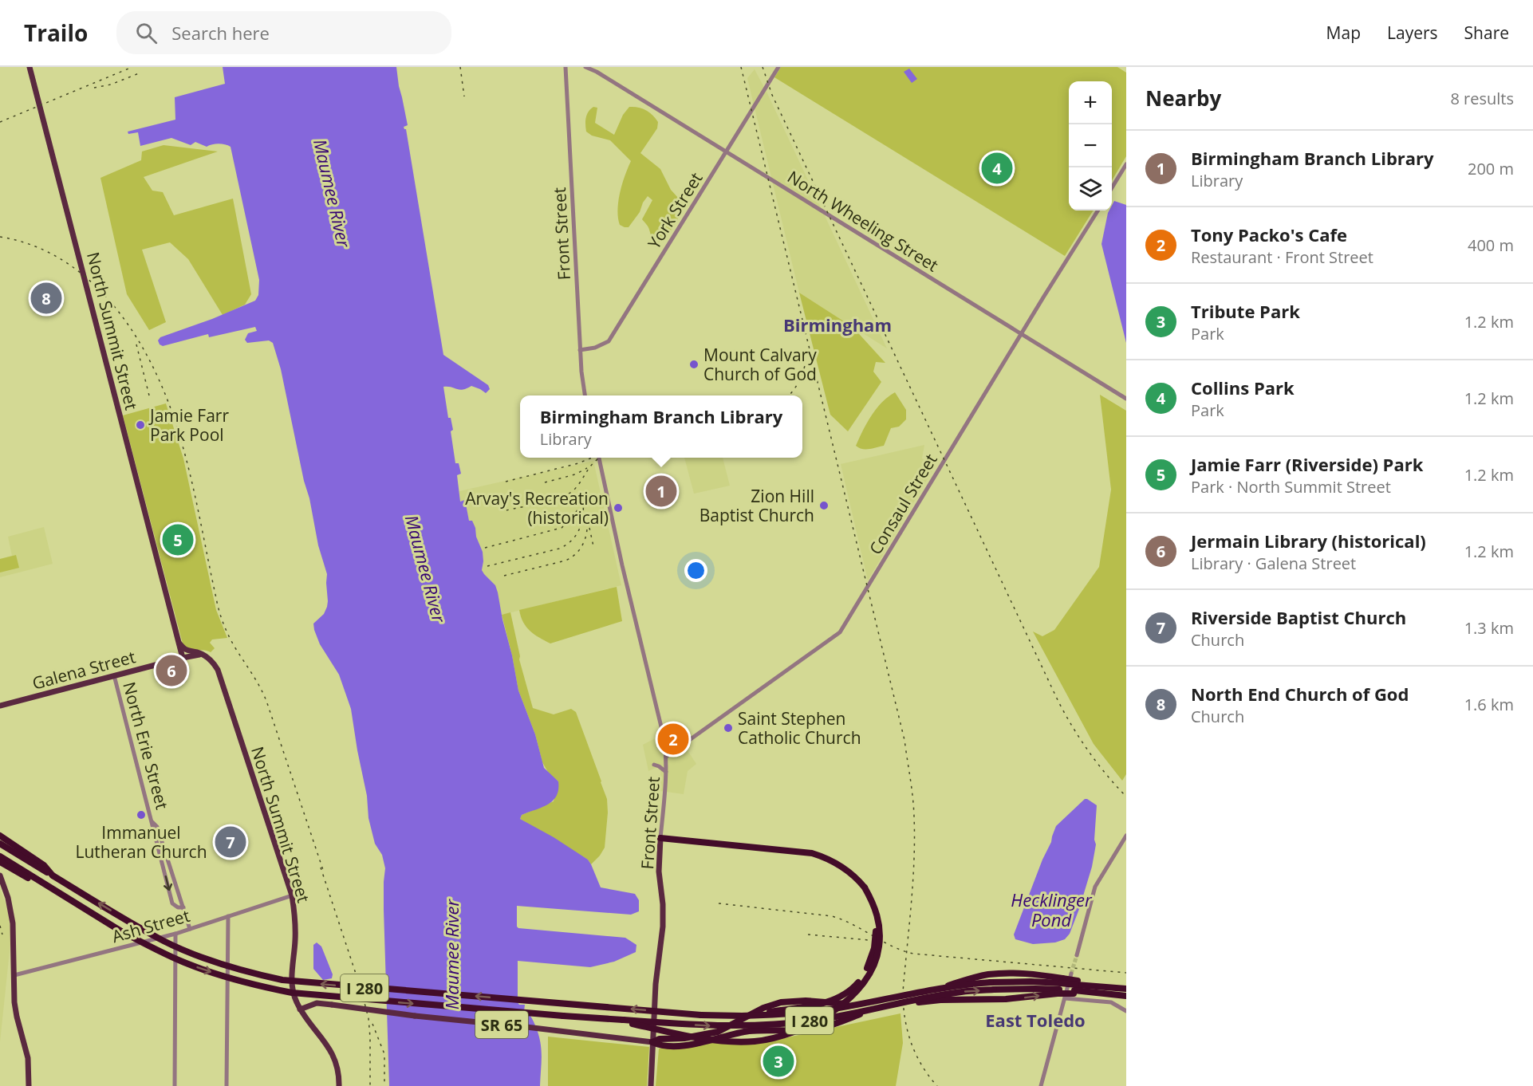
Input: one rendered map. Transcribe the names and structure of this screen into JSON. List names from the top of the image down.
{
  "streets": {
    "highway": ["I 280"],
    "main road": [
      "Front Street",
      "North Summit Street",
      "Galena Street",
      "SR 65"
    ],
    "street": [
      "York Street",
      "North Wheeling Street",
      "Consaul Street",
      "North Erie Street",
      "Ash Street"
    ]
  },
  "crossings": [
    ["York Street", "North Wheeling Street"],
    ["York Street", "Front Street"],
    ["North Wheeling Street", "Consaul Street"],
    ["Front Street", "Consaul Street"],
    ["Front Street", "SR 65"],
    ["North Summit Street", "Galena Street"],
    ["North Summit Street", "Ash Street"],
    ["North Summit Street", "SR 65"],
    ["Galena Street", "North Erie Street"],
    ["North Erie Street", "Ash Street"]
  ],
  "districts": ["Birmingham", "East Toledo"],
  "water": ["Maumee River", "Hecklinger Pond"],
  "places": [
    "Mount Calvary Church of God",
    "Jamie Farr Park Pool",
    "Zion Hill Baptist Church",
    "Arvay's Recreation (historical)",
    "Saint Stephen Catholic Church",
    "Immanuel Lutheran Church"
  ],
  "page": {
    "header": "Trailo",
    "search": "Search here",
    "nav": ["Map", "Layers", "Share"],
    "heading": ["Nearby", "8 results"],
    "map_buttons": ["+", "−"],
    "list": [
      {
        "mark": "1",
        "name": "Birmingham Branch Library",
        "note": "Library",
        "value": "200 m"
      },
      {
        "mark": "2",
        "name": "Tony Packo's Cafe",
        "note": "Restaurant · Front Street",
        "value": "400 m"
      },
      {
        "mark": "3",
        "name": "Tribute Park",
        "note": "Park",
        "value": "1.2 km"
      },
      {
        "mark": "4",
        "name": "Collins Park",
        "note": "Park",
        "value": "1.2 km"
      },
      {
        "mark": "5",
        "name": "Jamie Farr (Riverside) Park",
        "note": "Park · North Summit Street",
        "value": "1.2 km"
      },
      {
        "mark": "6",
        "name": "Jermain Library (historical)",
        "note": "Library · Galena Street",
        "value": "1.2 km"
      },
      {
        "mark": "7",
        "name": "Riverside Baptist Church",
        "note": "Church",
        "value": "1.3 km"
      },
      {
        "mark": "8",
        "name": "North End Church of God",
        "note": "Church",
        "value": "1.6 km"
      }
    ],
    "pins": [
      "4",
      "8",
      "1",
      "5",
      "6",
      "2",
      "7",
      "3"
    ],
    "popup": ["Birmingham Branch Library", "Library"]
  }
}
